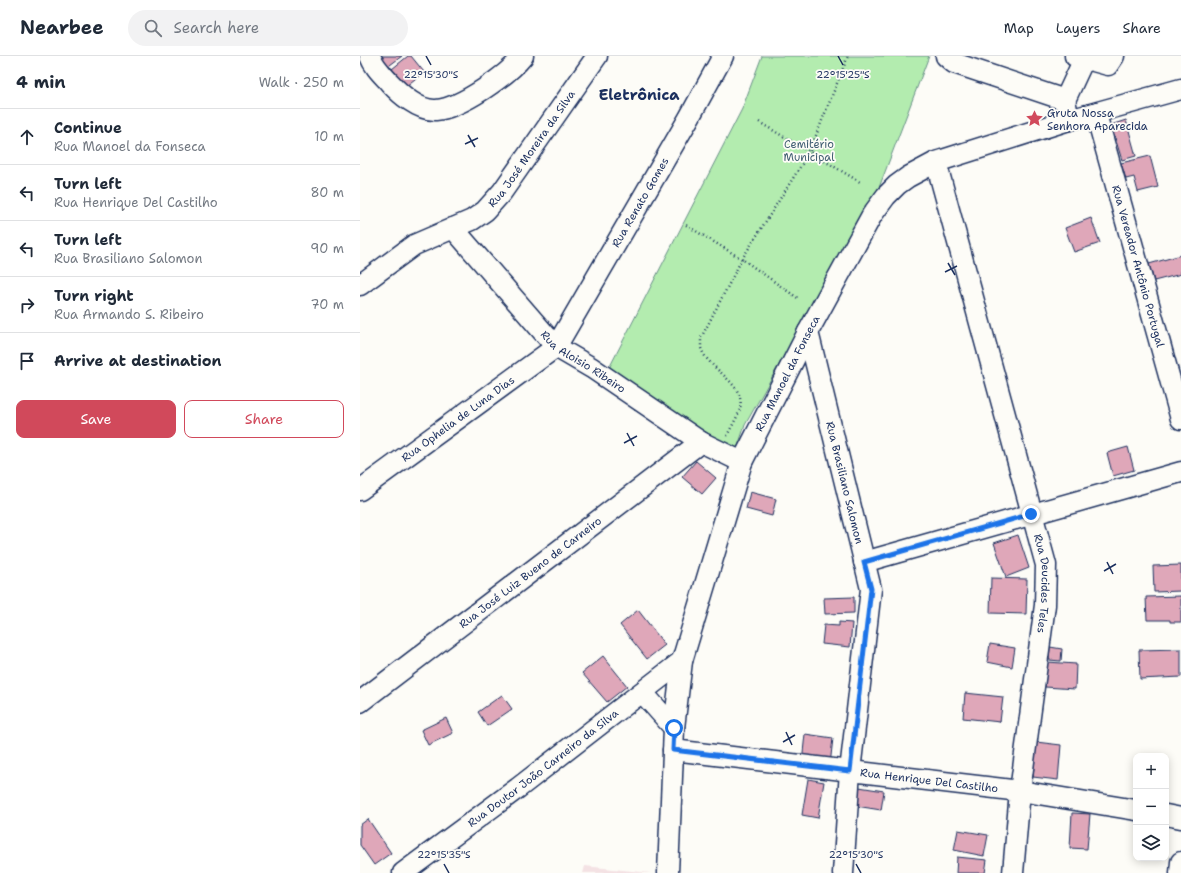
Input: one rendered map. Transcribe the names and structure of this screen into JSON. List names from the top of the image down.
{
  "streets": {
    "street": [
      "Rua José Moreira da Silva",
      "Rua Renato Gomes",
      "Rua Vereador Antônio Portugal",
      "Rua Aloisio Ribeiro",
      "Rua Manoel da Fonseca",
      "Rua Ophelia de Luna Dias",
      "Rua Brasiliano Salomon",
      "Rua José Luiz Bueno de Carneiro",
      "Rua Deucides Teles",
      "Rua Doutor João Carneiro da Silva",
      "Rua Henrique Del Castilho"
    ]
  },
  "crossings": [
    ["Rua José Moreira da Silva", "Rua Aloisio Ribeiro"],
    ["Rua Renato Gomes", "Rua Aloisio Ribeiro"],
    ["Rua Renato Gomes", "Rua Ophelia de Luna Dias"],
    ["Rua Vereador Antônio Portugal", "Rua Manoel da Fonseca"],
    ["Rua Aloisio Ribeiro", "Rua Manoel da Fonseca"],
    ["Rua Aloisio Ribeiro", "Rua Ophelia de Luna Dias"],
    ["Rua Aloisio Ribeiro", "Rua José Luiz Bueno de Carneiro"],
    ["Rua Manoel da Fonseca", "Rua Brasiliano Salomon"],
    ["Rua Manoel da Fonseca", "Rua Deucides Teles"],
    ["Rua Manoel da Fonseca", "Rua Doutor João Carneiro da Silva"],
    ["Rua Manoel da Fonseca", "Rua Henrique Del Castilho"],
    ["Rua Brasiliano Salomon", "Rua Henrique Del Castilho"],
    ["Rua Deucides Teles", "Rua Henrique Del Castilho"]
  ],
  "districts": ["Eletrônica"],
  "parks": ["Cemitério Municipal"],
  "places": {
    "place": ["Gruta Nossa Senhora Aparecida"]
  },
  "page": {
    "header": "Nearbee",
    "search": "Search here",
    "nav": ["Map", "Layers", "Share"],
    "heading": ["4 min", "Walk · 250 m"],
    "list": [
      ["Continue", "Rua Manoel da Fonseca", "10 m"],
      ["Turn left", "Rua Henrique Del Castilho", "80 m"],
      ["Turn left", "Rua Brasiliano Salomon", "90 m"],
      ["Turn right", "Rua Armando S. Ribeiro", "70 m"],
      "Arrive at destination"
    ],
    "buttons": ["Save", "Share"],
    "map_buttons": ["+", "−"]
  },
  "coordinates": ["22°15'30\"S", "22°15'25\"S", "22°15'35\"S"]
}
